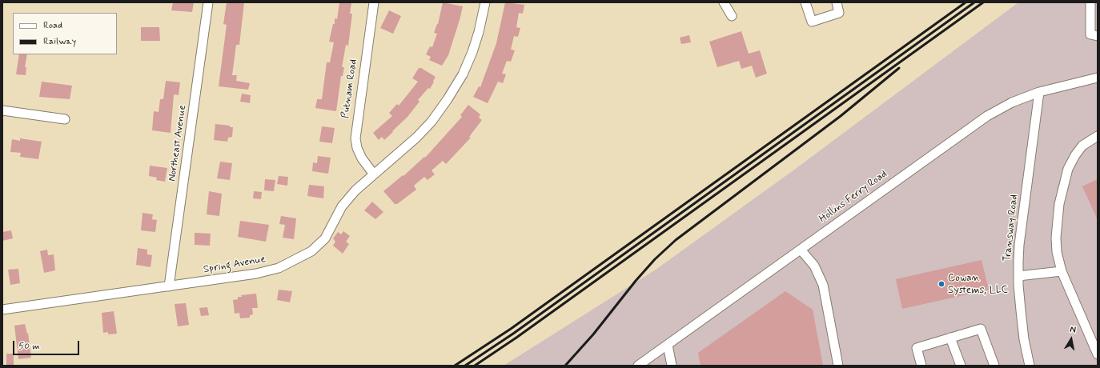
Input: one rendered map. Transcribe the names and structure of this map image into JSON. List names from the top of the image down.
{
  "streets": {
    "street": [
      "Putnam Road",
      "Northeast Avenue",
      "Hollins Ferry Road",
      "Transway Road",
      "Spring Avenue"
    ]
  },
  "crossings": [
    ["Putnam Road", "Spring Avenue"],
    ["Northeast Avenue", "Spring Avenue"],
    ["Hollins Ferry Road", "Transway Road"]
  ],
  "places": ["Cowan Systems, LLC"],
  "legend": ["Road", "Railway"],
  "scale_bar": "50 m",
  "north": "top"
}
